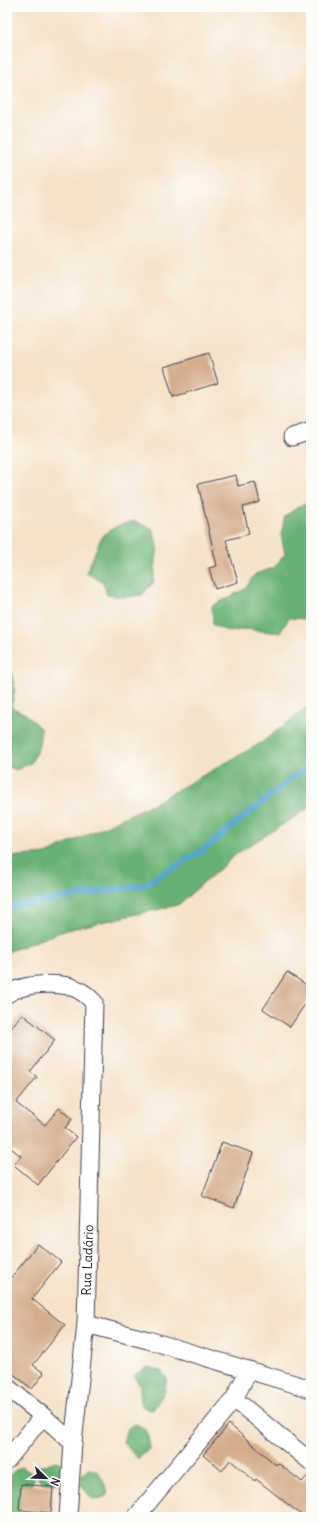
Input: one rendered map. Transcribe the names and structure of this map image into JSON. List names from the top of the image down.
{
  "streets": {
    "street": ["Rua Ladário"]
  },
  "north": "bottom right"
}
